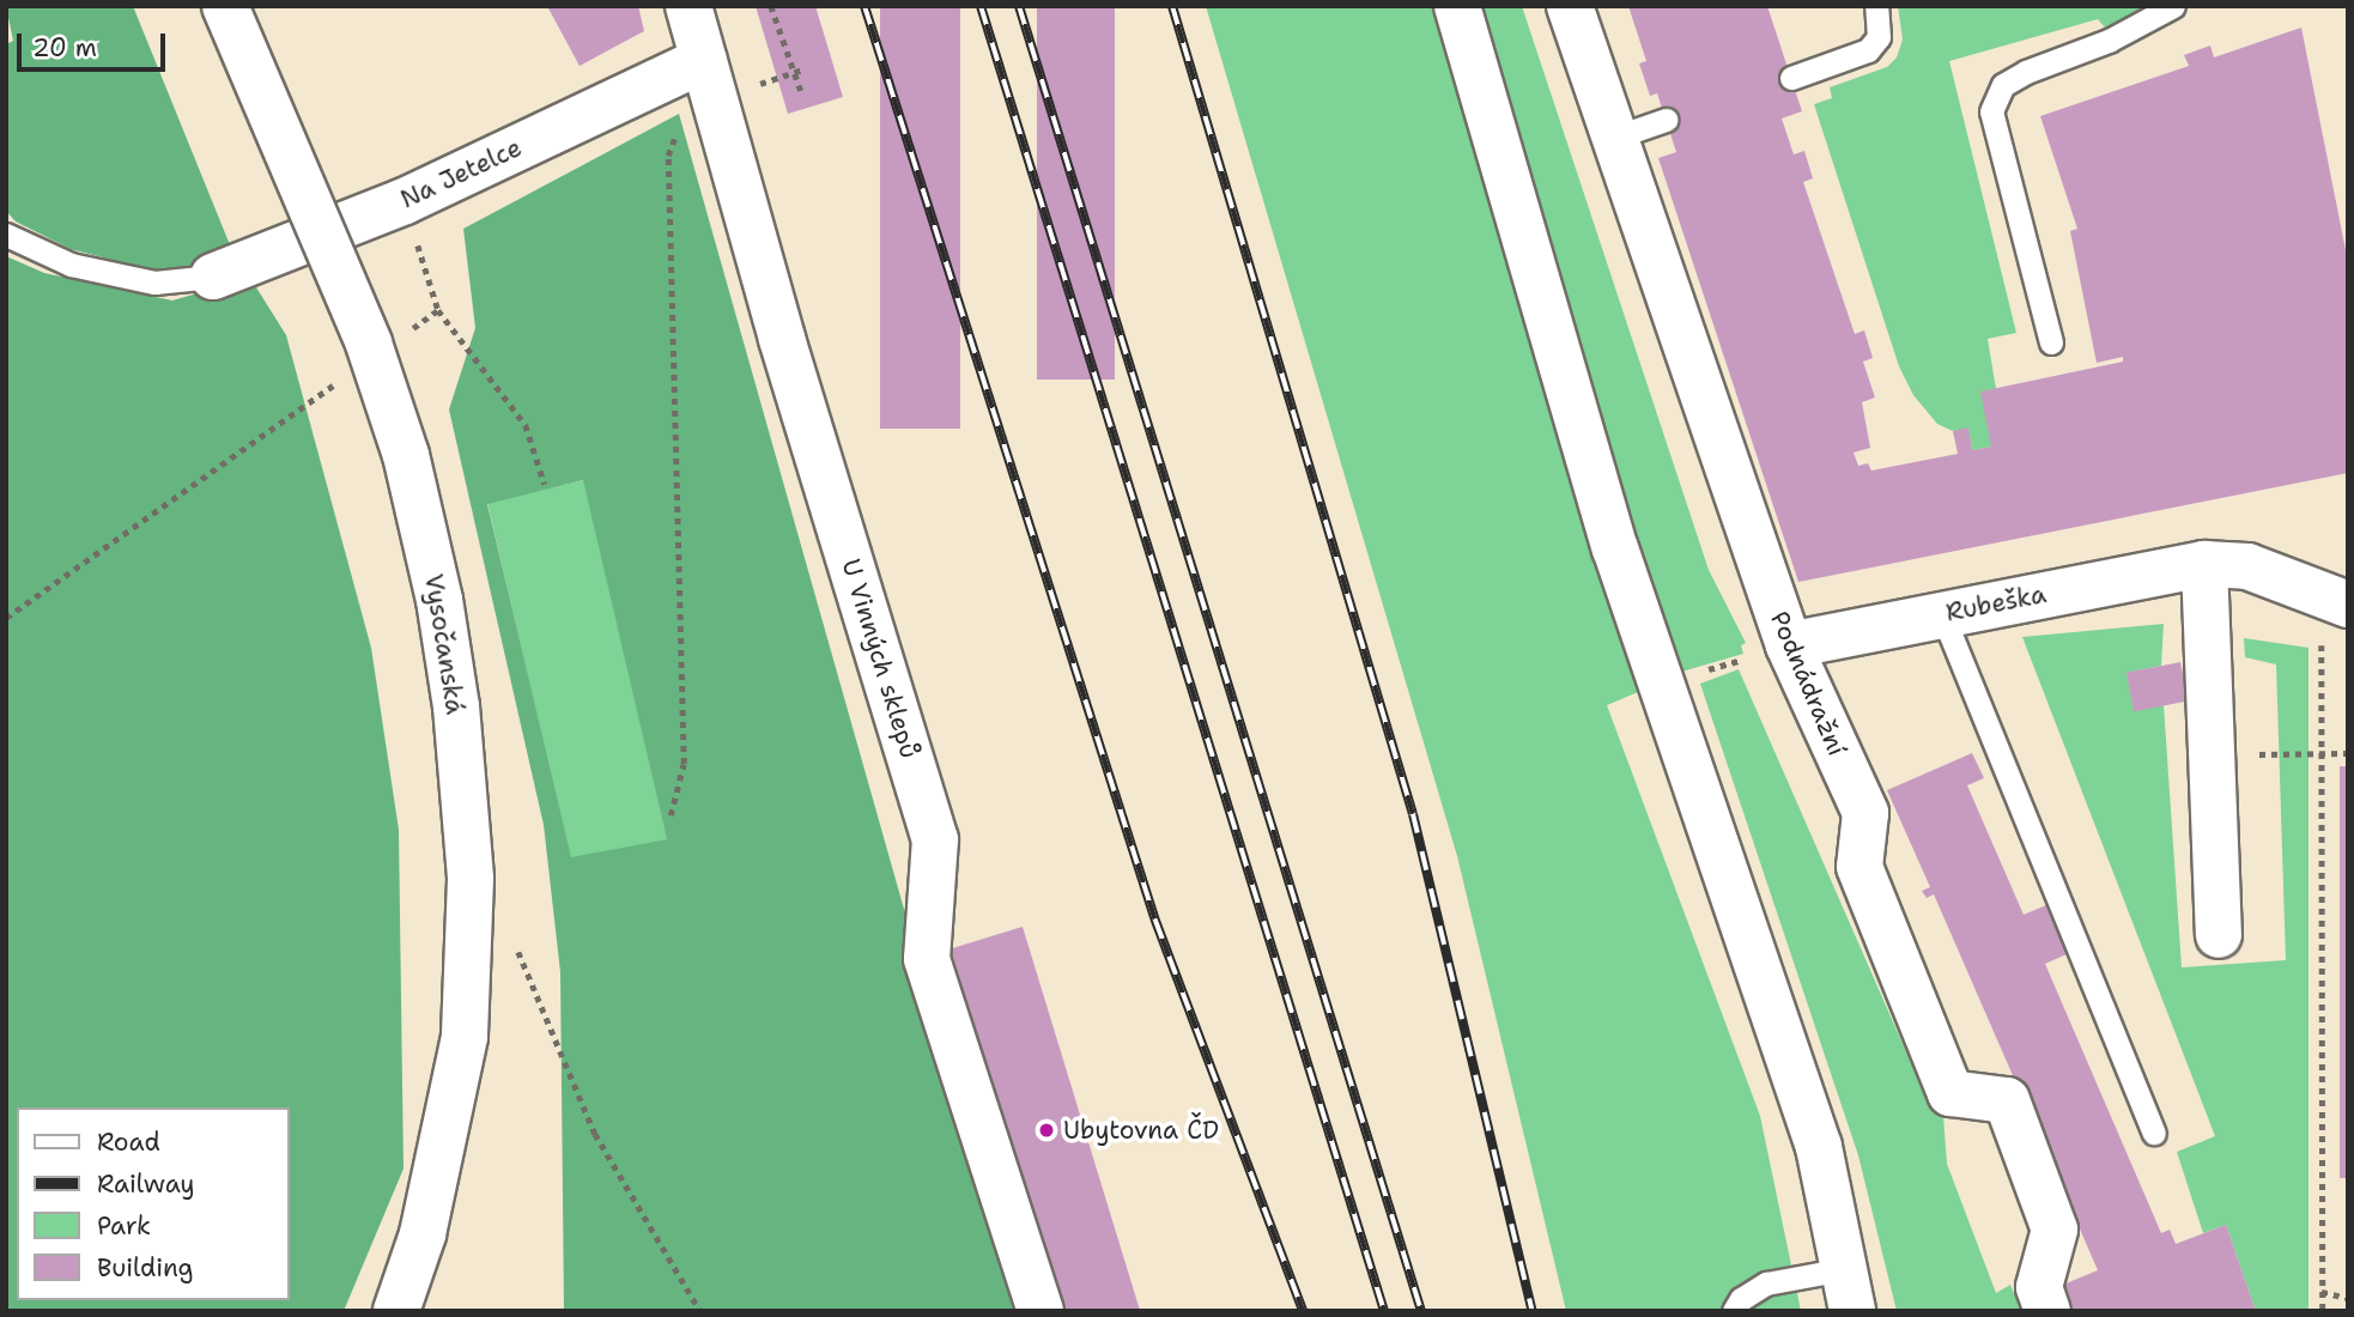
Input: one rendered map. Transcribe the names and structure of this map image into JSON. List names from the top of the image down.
{
  "streets": {
    "street": [
      "Na Jetelce",
      "Rubeška",
      "Vysočanská",
      "U Vinných sklepů",
      "Podnádražní"
    ]
  },
  "crossings": [
    ["Na Jetelce", "U Vinných sklepů"],
    ["Rubeška", "Podnádražní"]
  ],
  "places": ["Ubytovna ČD"],
  "legend": [
    "Road",
    "Railway",
    "Park",
    "Building"
  ],
  "scale_bar": "20 m"
}
